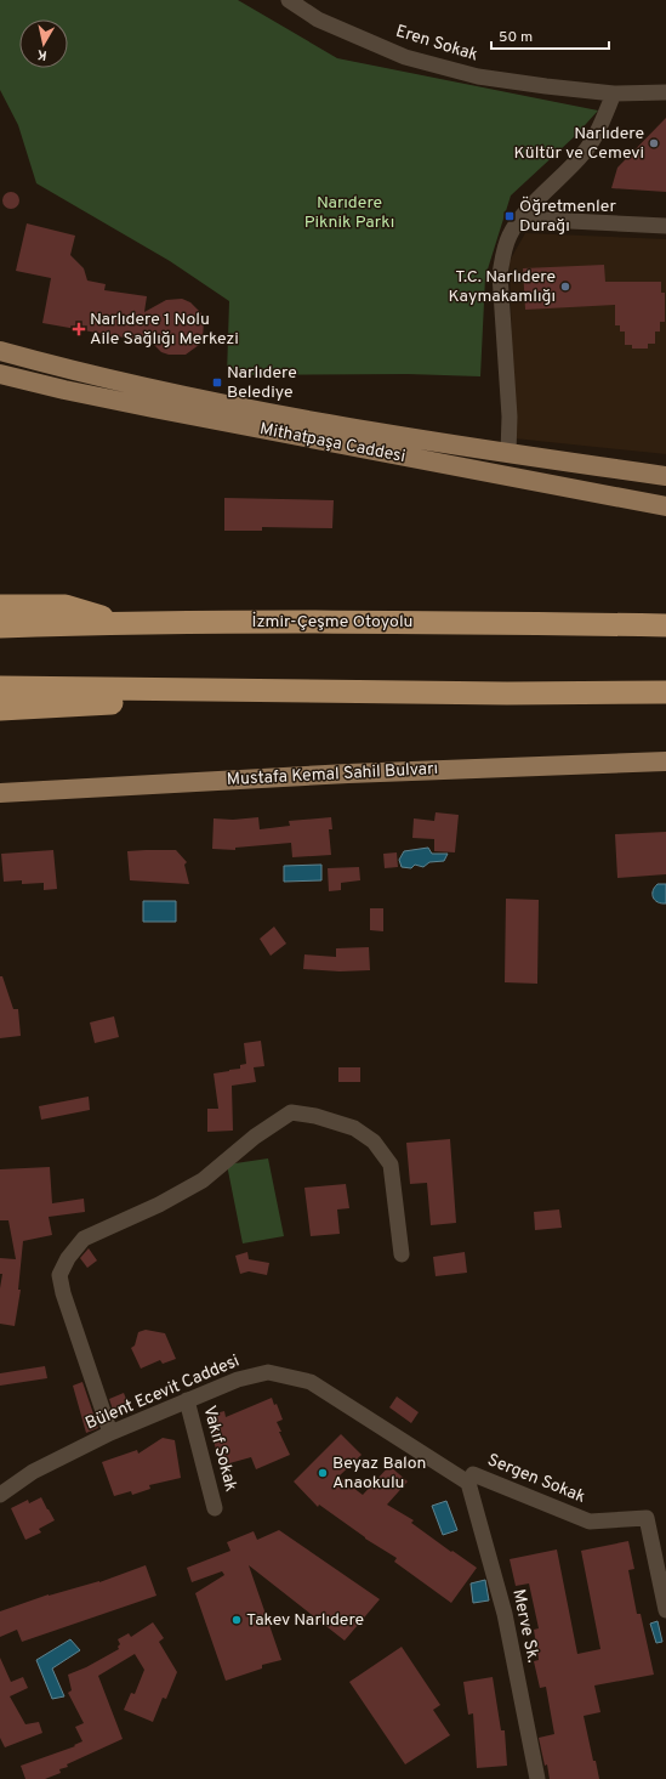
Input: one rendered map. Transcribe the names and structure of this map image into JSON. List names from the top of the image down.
{
  "streets": {
    "highway": ["İzmir-Çeşme Otoyolu"],
    "main road": ["Mithatpaşa Caddesi", "Mustafa Kemal Sahil Bulvarı"],
    "street": [
      "Eren Sokak",
      "Bülent Ecevit Caddesi",
      "Vakıf Sokak",
      "Sergen Sokak",
      "Merve Sk."
    ]
  },
  "crossings": [
    ["Bülent Ecevit Caddesi", "Vakıf Sokak"],
    ["Bülent Ecevit Caddesi", "Sergen Sokak"],
    ["Bülent Ecevit Caddesi", "Merve Sk."],
    ["Sergen Sokak", "Merve Sk."]
  ],
  "parks": ["Narıdere Piknik Parkı"],
  "places": {
    "other": [
      "Narlıdere Kültür ve Cemevi",
      "T.C. Narlıdere Kaymakamlığı",
      "Beyaz Balon Anaokulu",
      "Takev Narlıdere"
    ],
    "transit": ["Öğretmenler Durağı", "Narlıdere Belediye"],
    "health": ["Narlıdere 1 Nolu Aile Sağlığı Merkezi"]
  },
  "scale_bar": "50 m",
  "north": "bottom"
}
